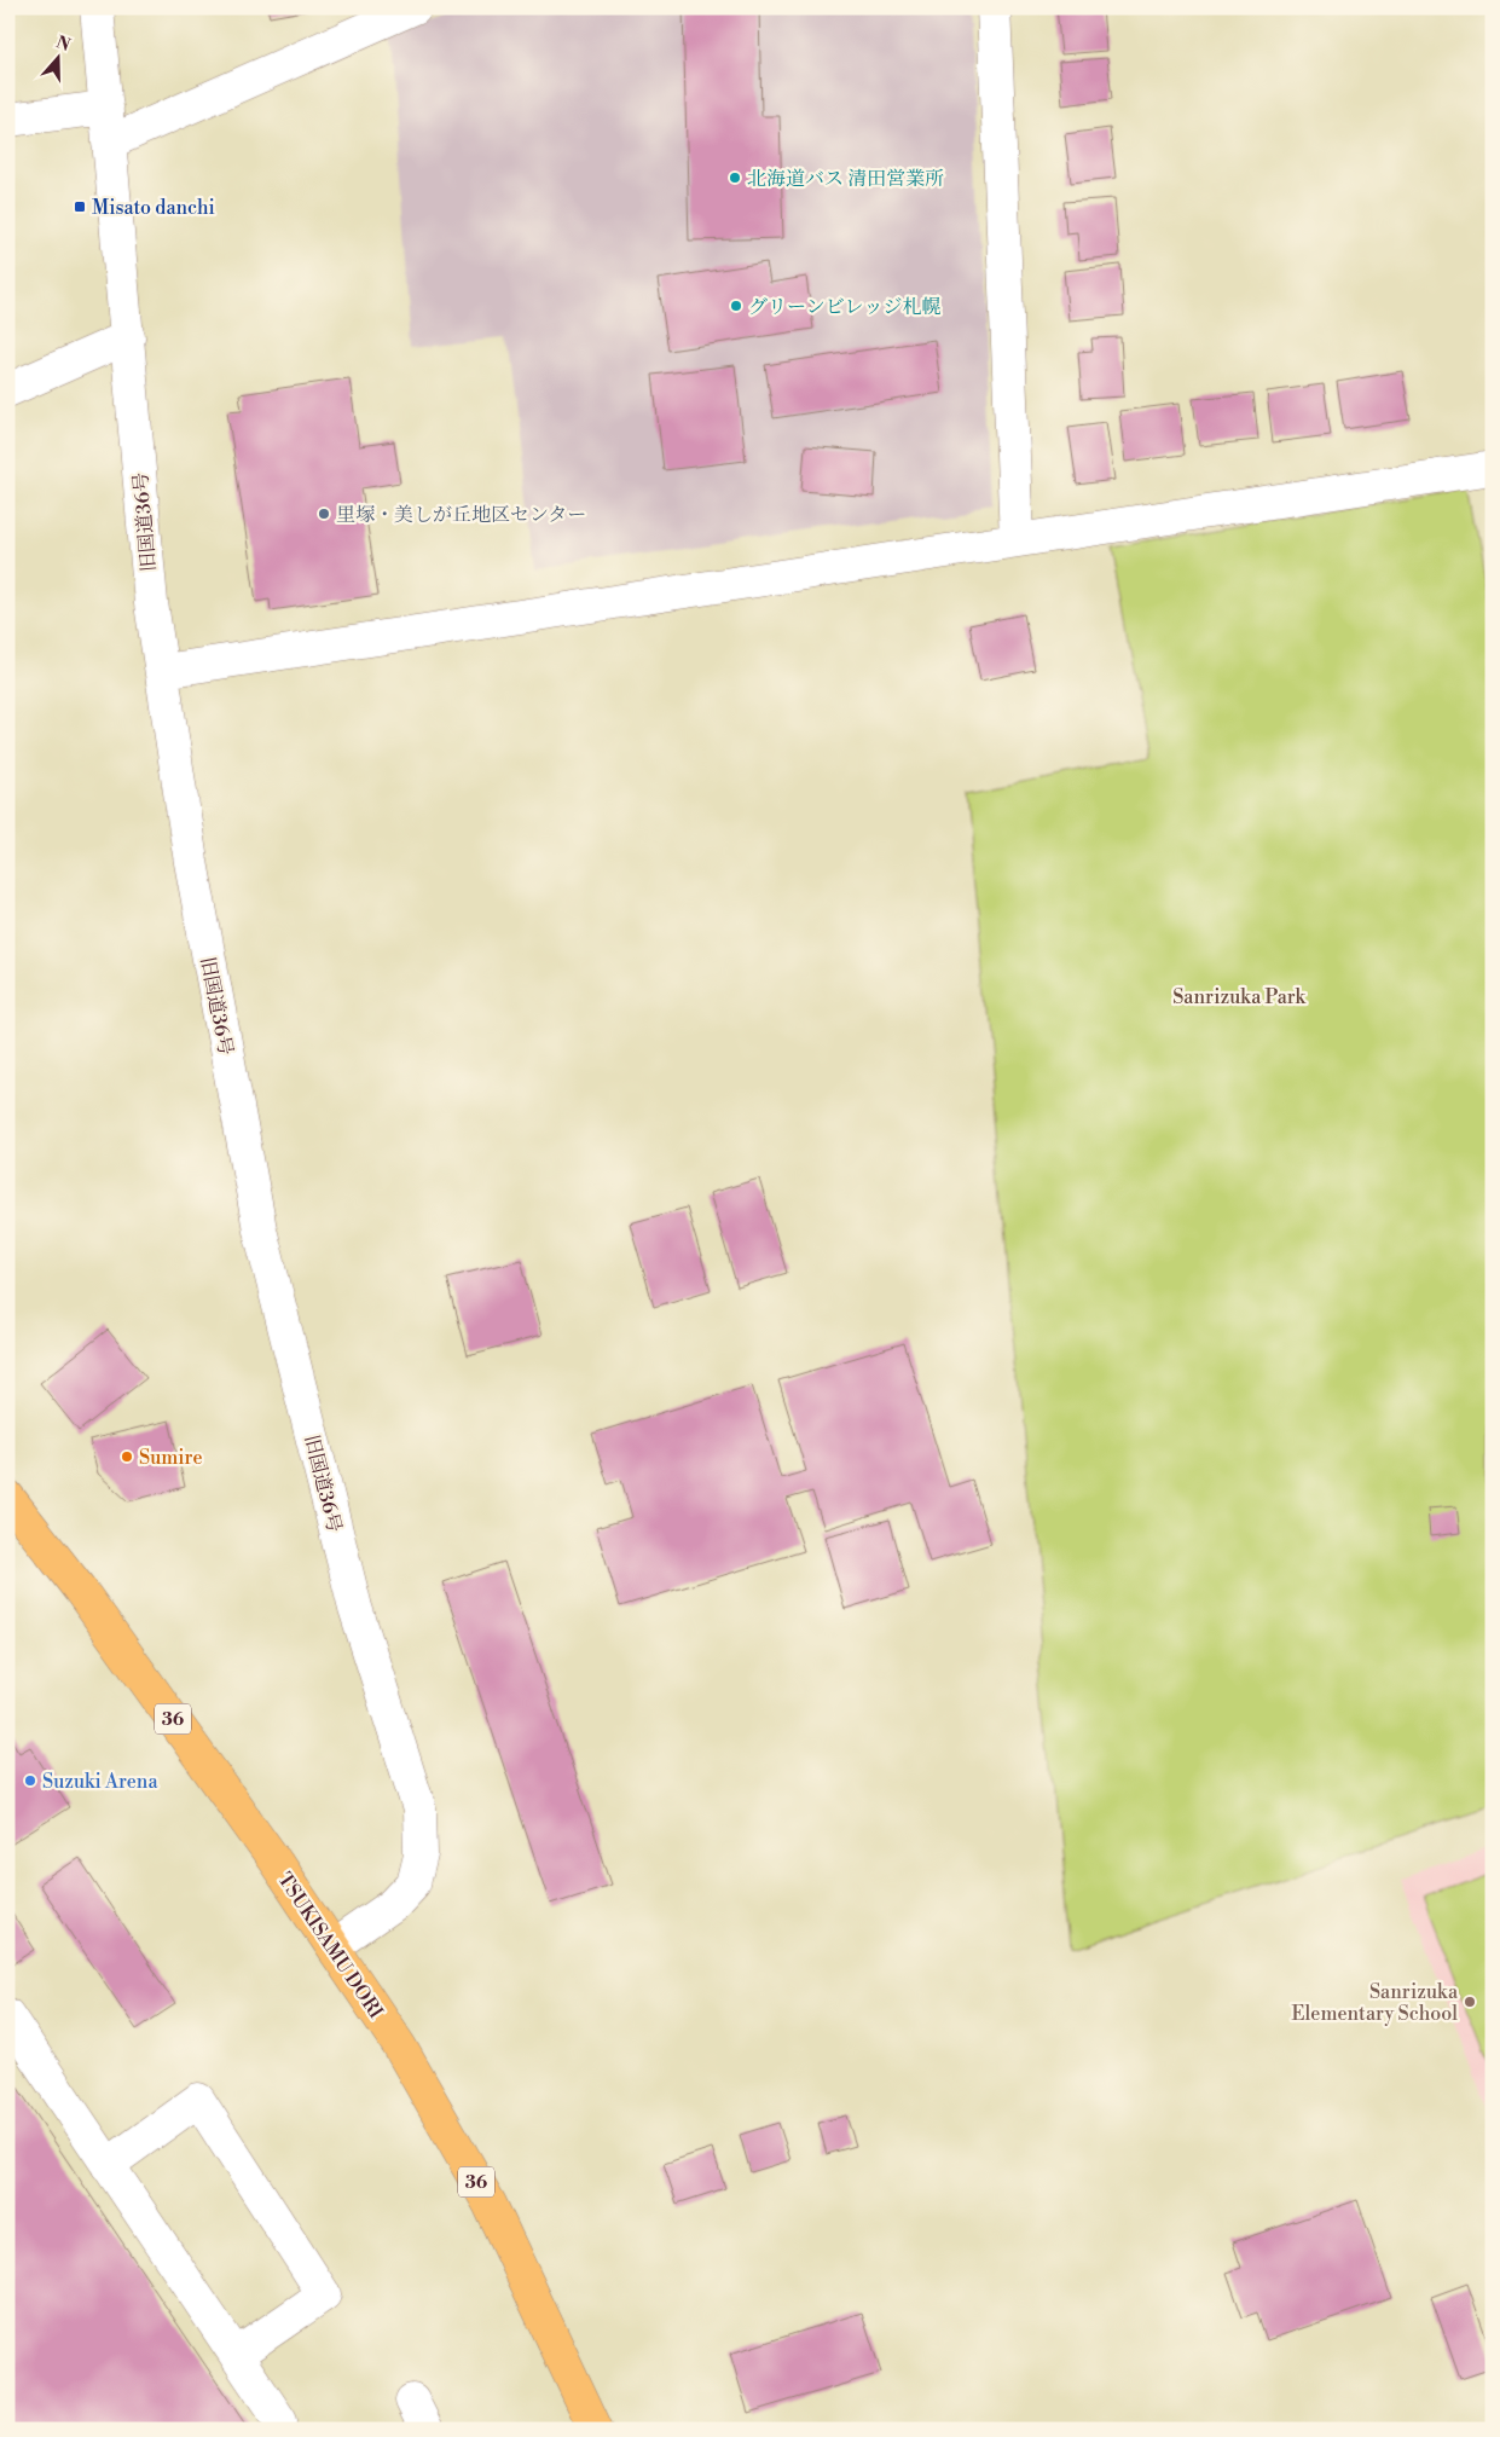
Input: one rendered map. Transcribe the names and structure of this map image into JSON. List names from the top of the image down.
{
  "streets": {
    "highway": ["36", "TSUKISAMU DORI"],
    "street": ["旧国道36号"]
  },
  "crossings": [
    ["旧国道36号", "TSUKISAMU DORI"]
  ],
  "parks": ["Sanrizuka Park"],
  "places": {
    "other": [
      "北海道バス 清田営業所",
      "グリーンビレッジ札幌",
      "里塚・美しが丘地区センター",
      "Sumire",
      "Suzuki Arena",
      "Sanrizuka Elementary School"
    ],
    "transit": ["Misato danchi"]
  },
  "north": "top"
}
